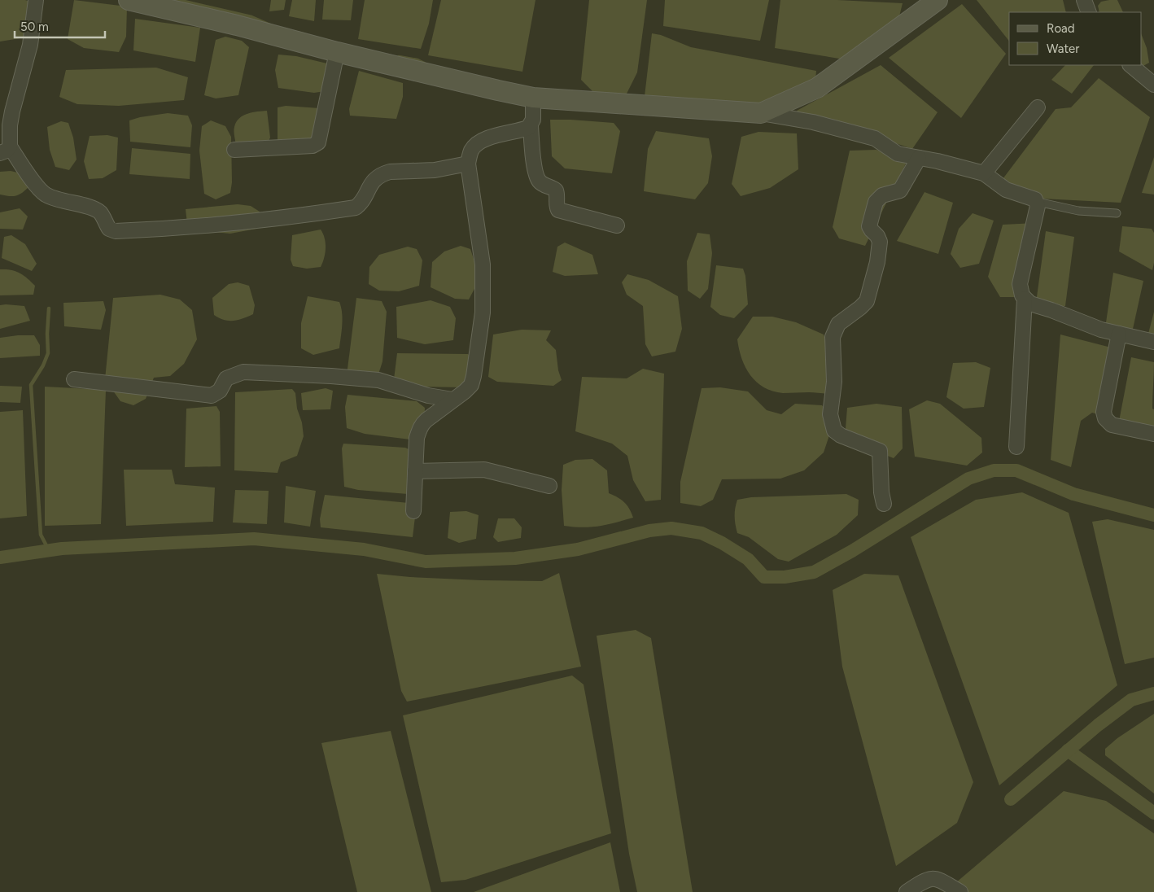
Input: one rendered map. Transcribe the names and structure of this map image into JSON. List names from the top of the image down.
{
  "legend": ["Road", "Water"],
  "scale_bar": "50 m"
}
